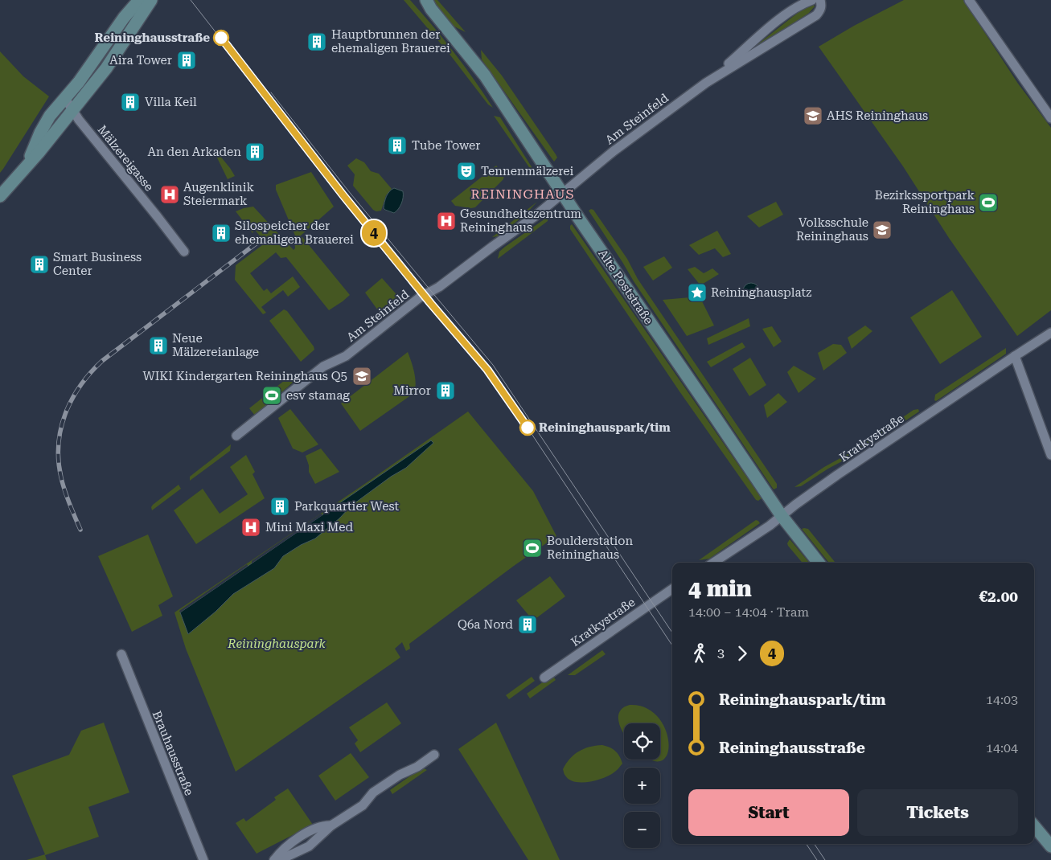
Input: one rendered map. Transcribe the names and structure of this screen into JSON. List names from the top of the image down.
{
  "streets": {
    "main road": ["Alte Poststraße"],
    "street": [
      "Am Steinfeld",
      "Mälzereigasse",
      "Kratkystraße",
      "Brauhausstraße"
    ]
  },
  "crossings": [
    ["Am Steinfeld", "Alte Poststraße"],
    ["Alte Poststraße", "Kratkystraße"]
  ],
  "districts": ["REININGHAUS"],
  "parks": ["Reininghauspark"],
  "places": {
    "other": ["Reininghausstraße", "Reininghauspark/tim"],
    "building": [
      "Hauptbrunnen der ehemaligen Brauerei",
      "Aira Tower",
      "Villa Keil",
      "Tube Tower",
      "An den Arkaden",
      "Silospeicher der ehemaligen Brauerei",
      "Smart Business Center",
      "Neue Mälzereianlage",
      "Mirror",
      "Parkquartier West",
      "Q6a Nord"
    ],
    "school or university": ["AHS Reininghaus", "Volksschule Reininghaus", "WIKI Kindergarten Reininghaus Q5"],
    "theatre": ["Tennenmälzerei"],
    "hospital": ["Augenklinik Steiermark", "Gesundheitszentrum Reininghaus", "Mini Maxi Med"],
    "sports": ["Bezirkssportpark Reininghaus", "esv stamag", "Boulderstation Reininghaus"],
    "place": ["Reininghausplatz"]
  },
  "lines": ["tram line 4"],
  "page": {
    "on_map": "4",
    "heading": ["4 min", "14:00 – 14:04 · Tram", "€2.00"],
    "legs": ["3", "4"],
    "list": [
      {
        "name": "Reininghauspark/tim",
        "value": "14:03"
      },
      {
        "name": "Reininghausstraße",
        "value": "14:04"
      }
    ],
    "map_buttons": ["+", "−"],
    "buttons": ["Start", "Tickets"]
  }
}
